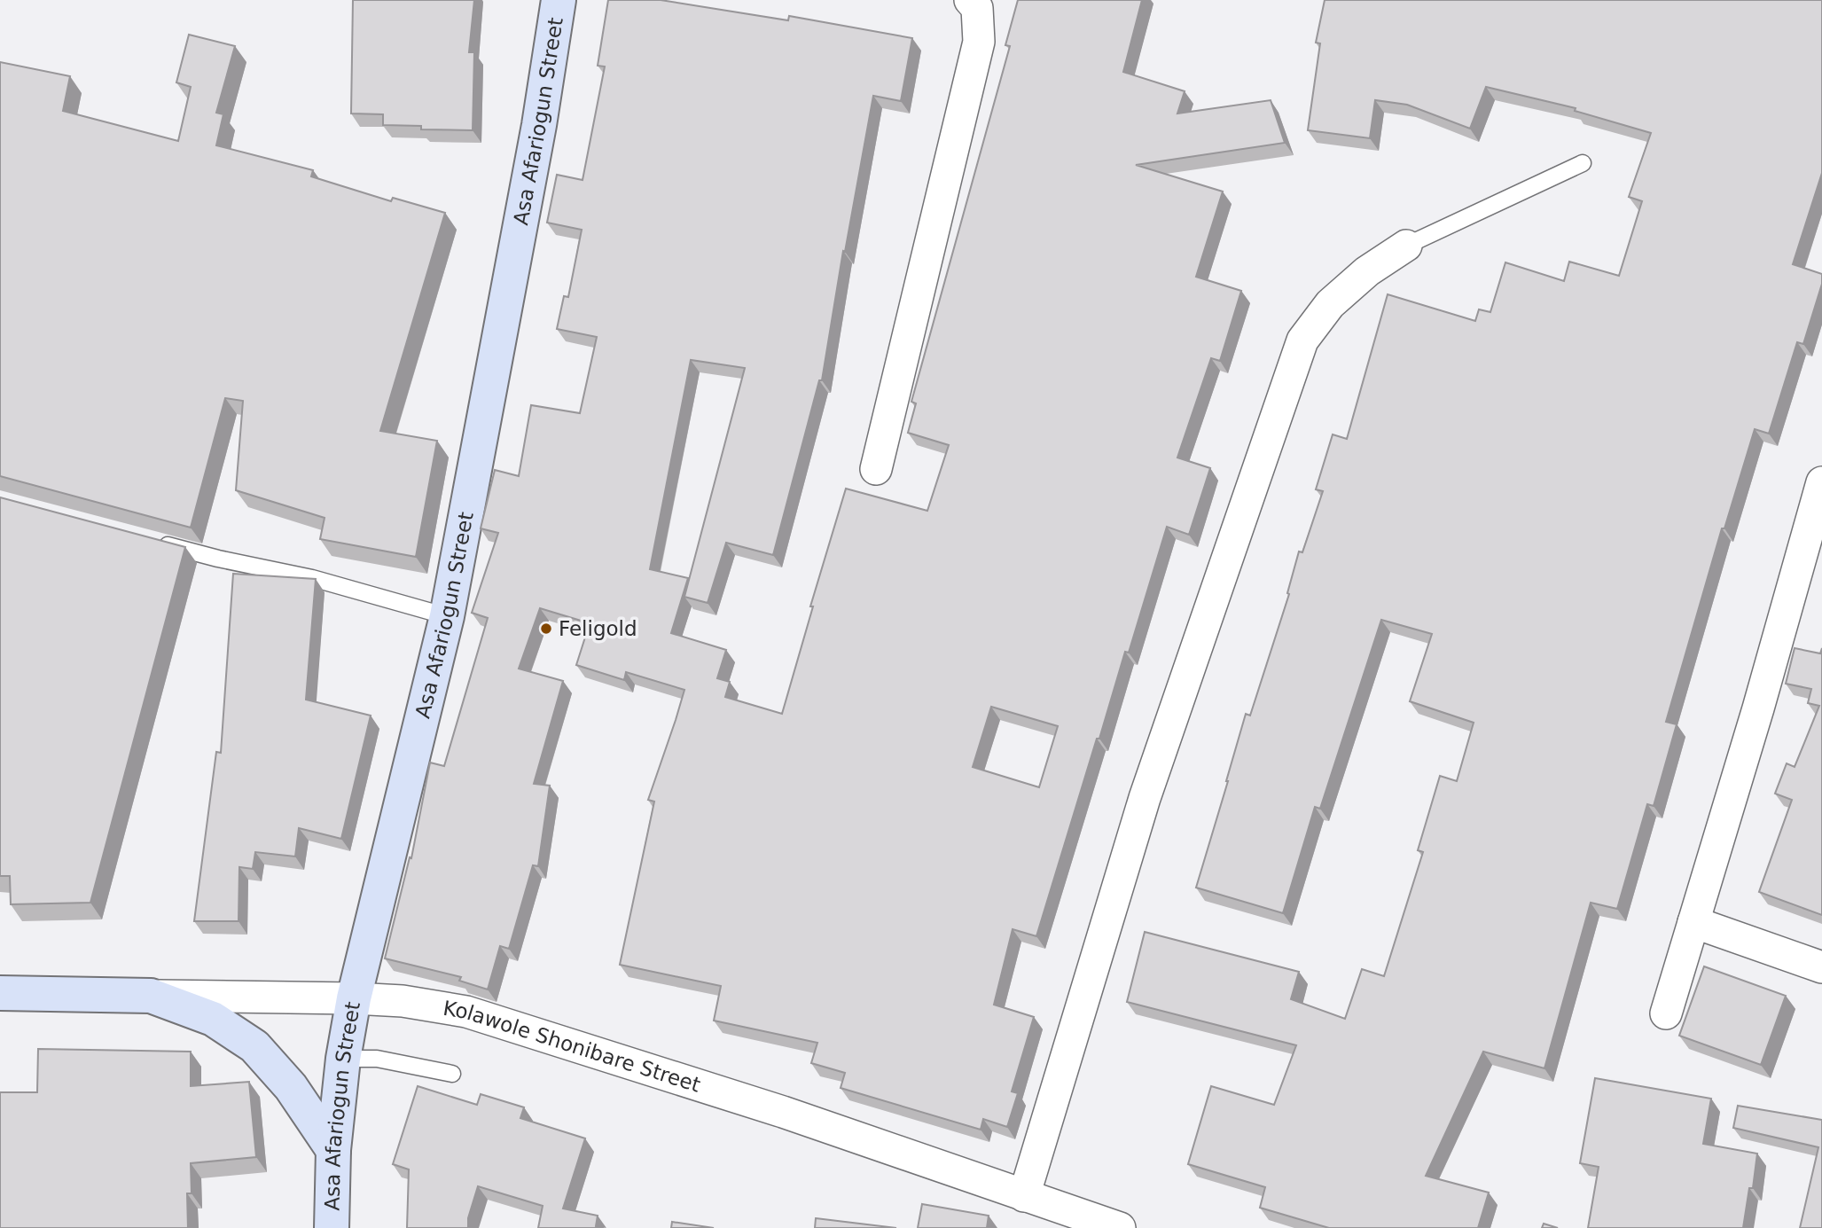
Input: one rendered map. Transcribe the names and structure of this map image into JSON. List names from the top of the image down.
{
  "streets": {
    "street": ["Asa Afariogun Street", "Kolawole Shonibare Street"]
  },
  "crossings": [
    ["Asa Afariogun Street", "Kolawole Shonibare Street"]
  ],
  "places": ["Feligold"]
}
